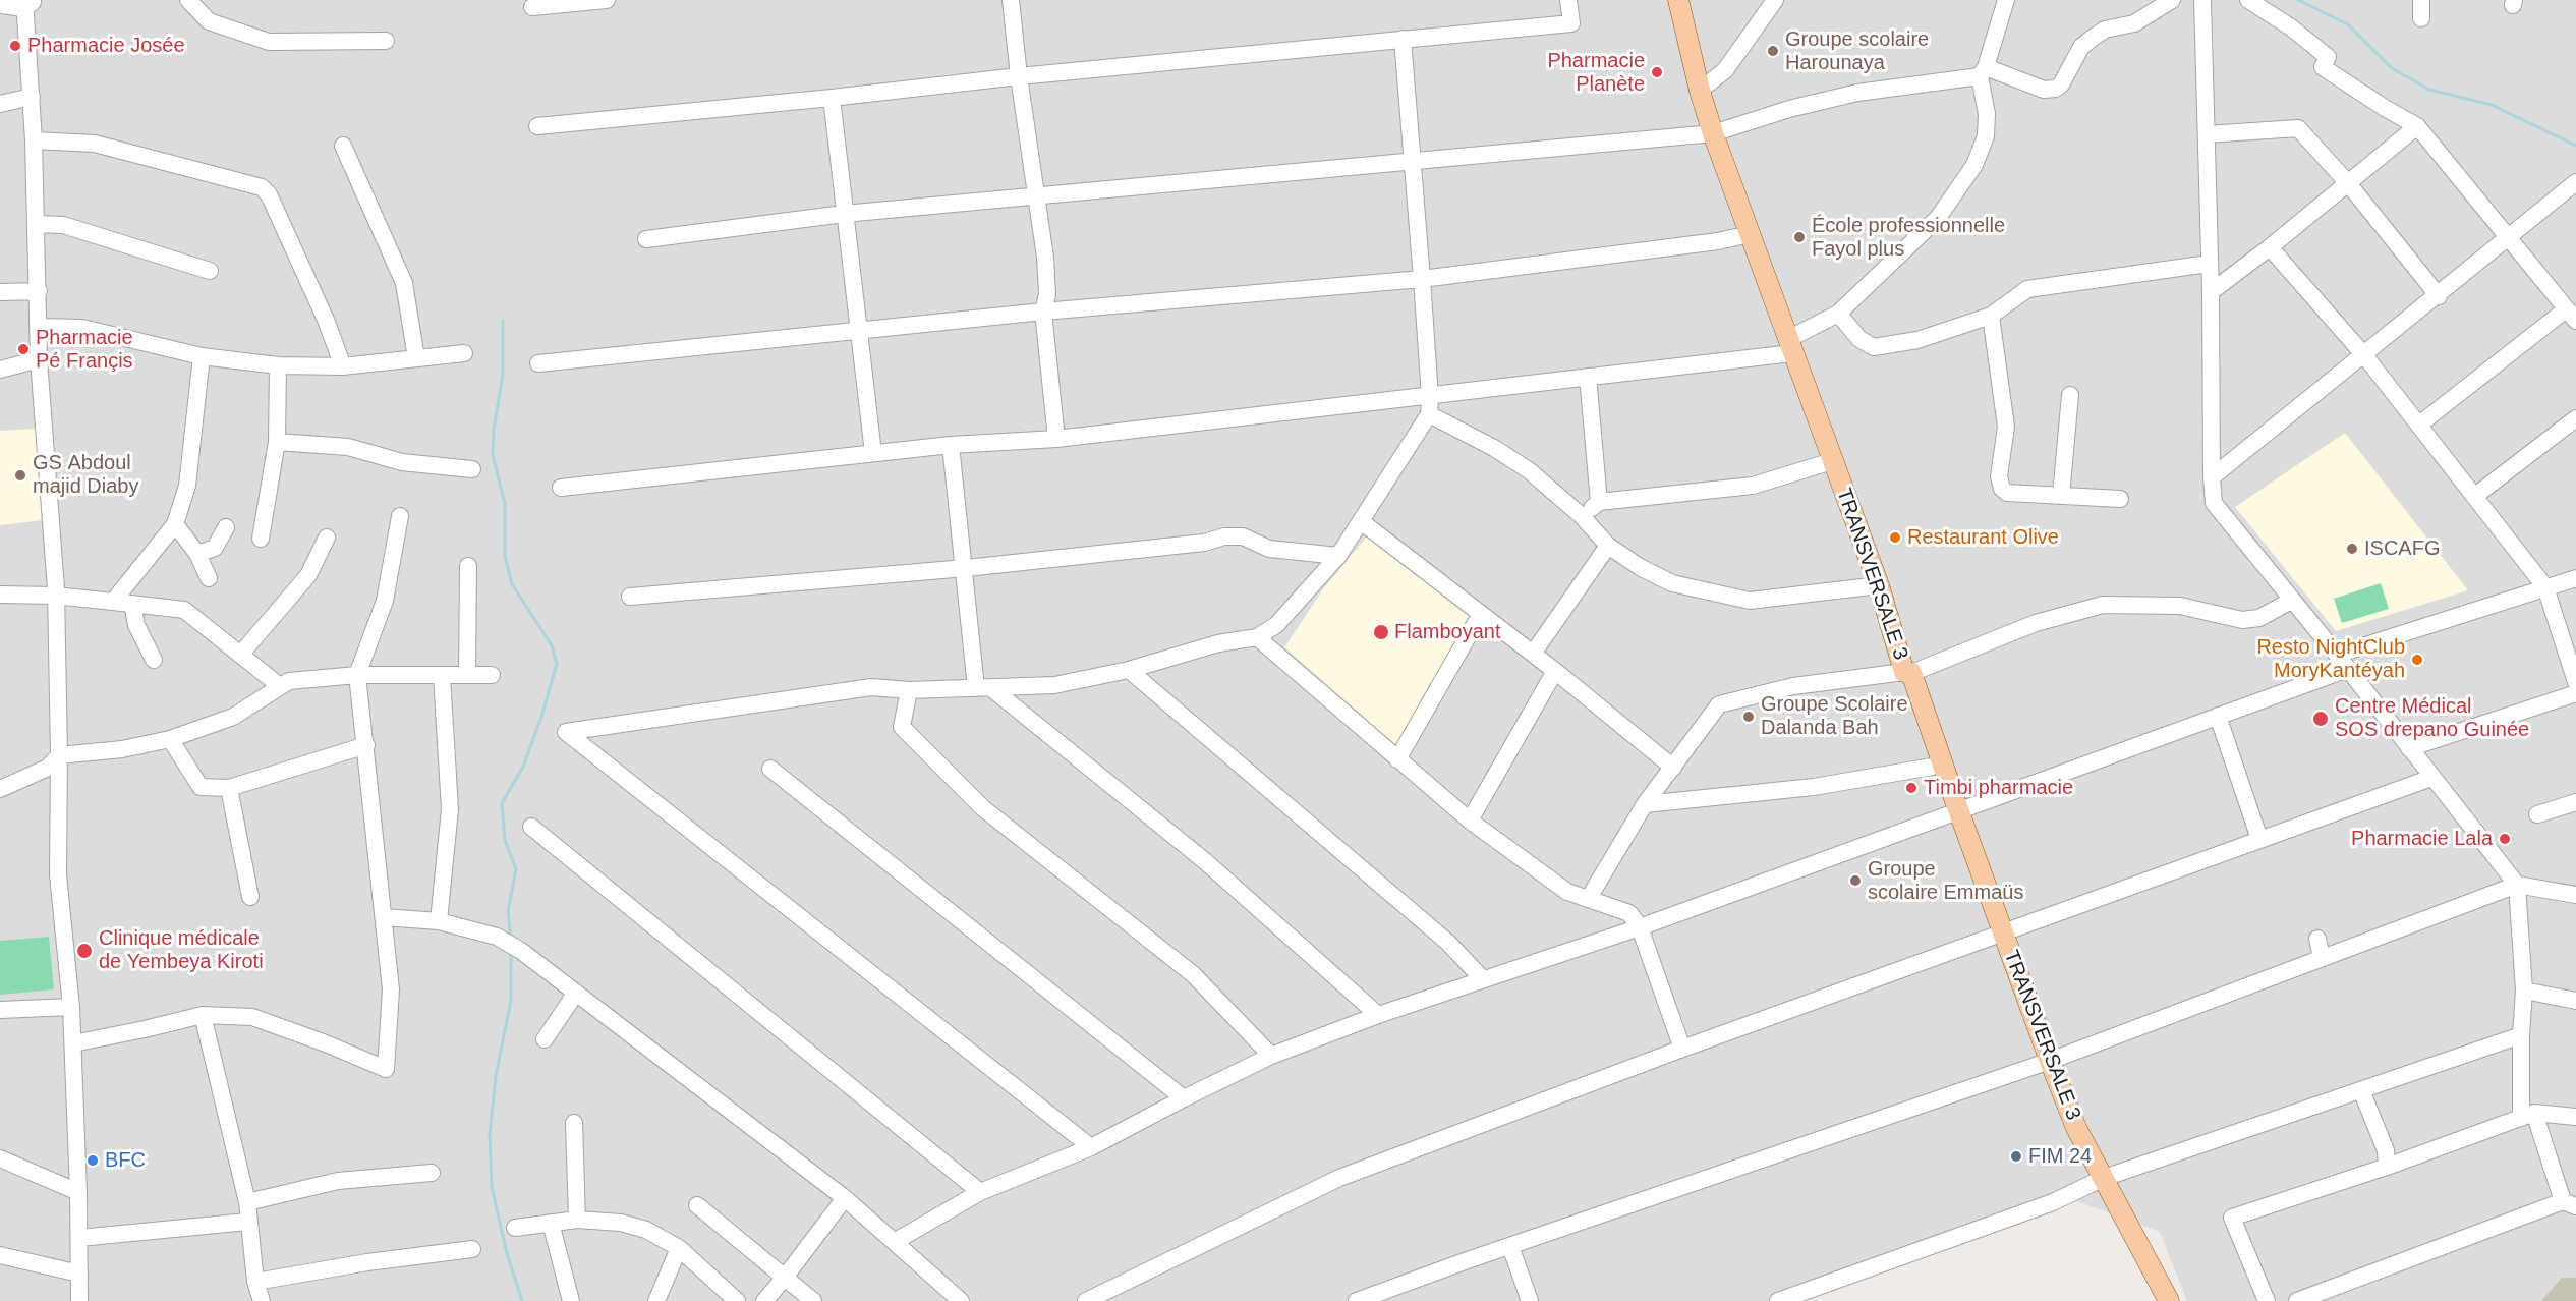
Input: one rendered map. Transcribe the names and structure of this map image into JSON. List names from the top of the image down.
{
  "streets": {
    "main road": ["TRANSVERSALE 3"]
  },
  "places": [
    "Pharmacie Josée",
    "Groupe scolaire Harounaya",
    "Pharmacie Planète",
    "École professionnelle Fayol plus",
    "Pharmacie Pé Françis",
    "GS Abdoul majid Diaby",
    "Restaurant Olive",
    "ISCAFG",
    "Flamboyant",
    "Resto NightClub MoryKantéyah",
    "Groupe Scolaire Dalanda Bah",
    "Centre Médical SOS drepano Guinée",
    "Timbi pharmacie",
    "Pharmacie Lala",
    "Groupe scolaire Emmaüs",
    "Clinique médicale de Yembeya Kiroti",
    "FIM 24",
    "BFC"
  ]
}
